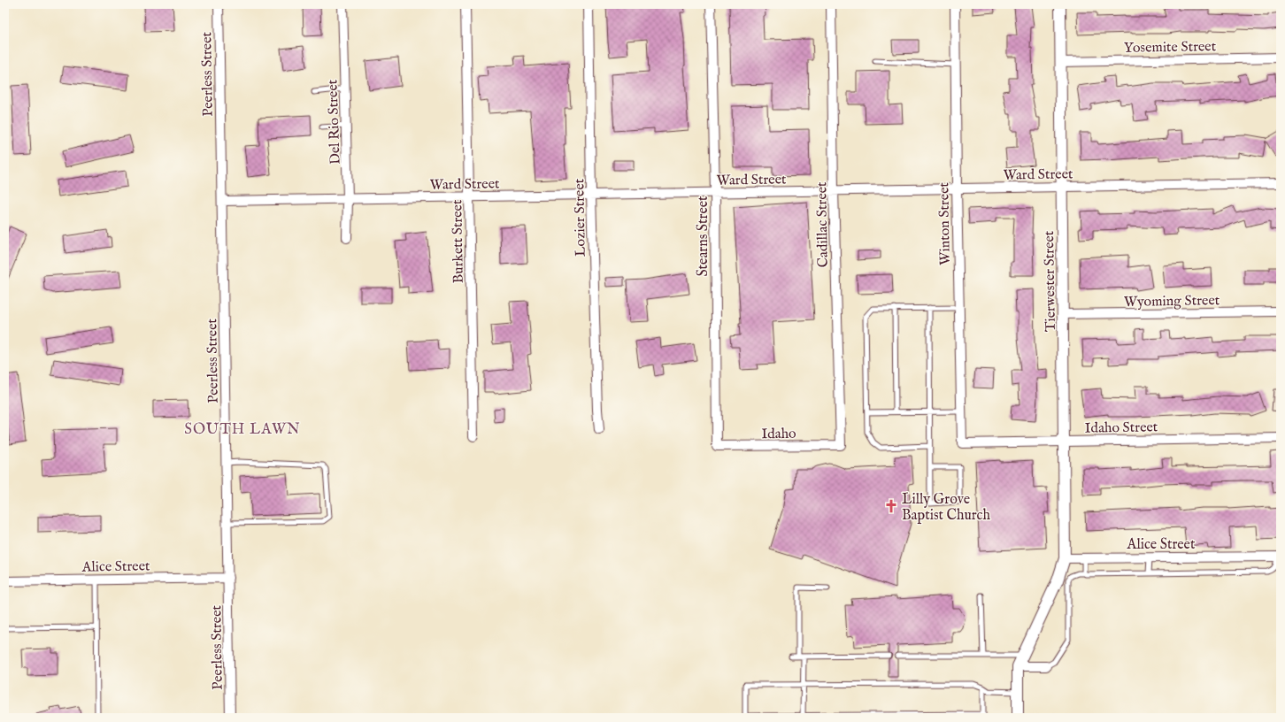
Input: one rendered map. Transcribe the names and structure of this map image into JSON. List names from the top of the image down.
{
  "streets": {
    "street": [
      "Yosemite Street",
      "Peerless Street",
      "Del Rio Street",
      "Ward Street",
      "Lozier Street",
      "Winton Street",
      "Cadillac Street",
      "Stearns Street",
      "Burkett Street",
      "Tierwester Street",
      "Wyoming Street",
      "Idaho Street",
      "Idaho",
      "Alice Street"
    ]
  },
  "crossings": [
    ["Yosemite Street", "Tierwester Street"],
    ["Peerless Street", "Ward Street"],
    ["Peerless Street", "Alice Street"],
    ["Del Rio Street", "Ward Street"],
    ["Ward Street", "Lozier Street"],
    ["Ward Street", "Winton Street"],
    ["Ward Street", "Cadillac Street"],
    ["Ward Street", "Stearns Street"],
    ["Ward Street", "Burkett Street"],
    ["Ward Street", "Tierwester Street"],
    ["Winton Street", "Idaho Street"],
    ["Cadillac Street", "Idaho"],
    ["Stearns Street", "Idaho"],
    ["Tierwester Street", "Wyoming Street"],
    ["Tierwester Street", "Idaho Street"],
    ["Tierwester Street", "Alice Street"]
  ],
  "districts": ["SOUTH LAWN"],
  "places": {
    "church": ["Lilly Grove Baptist Church"]
  }
}
